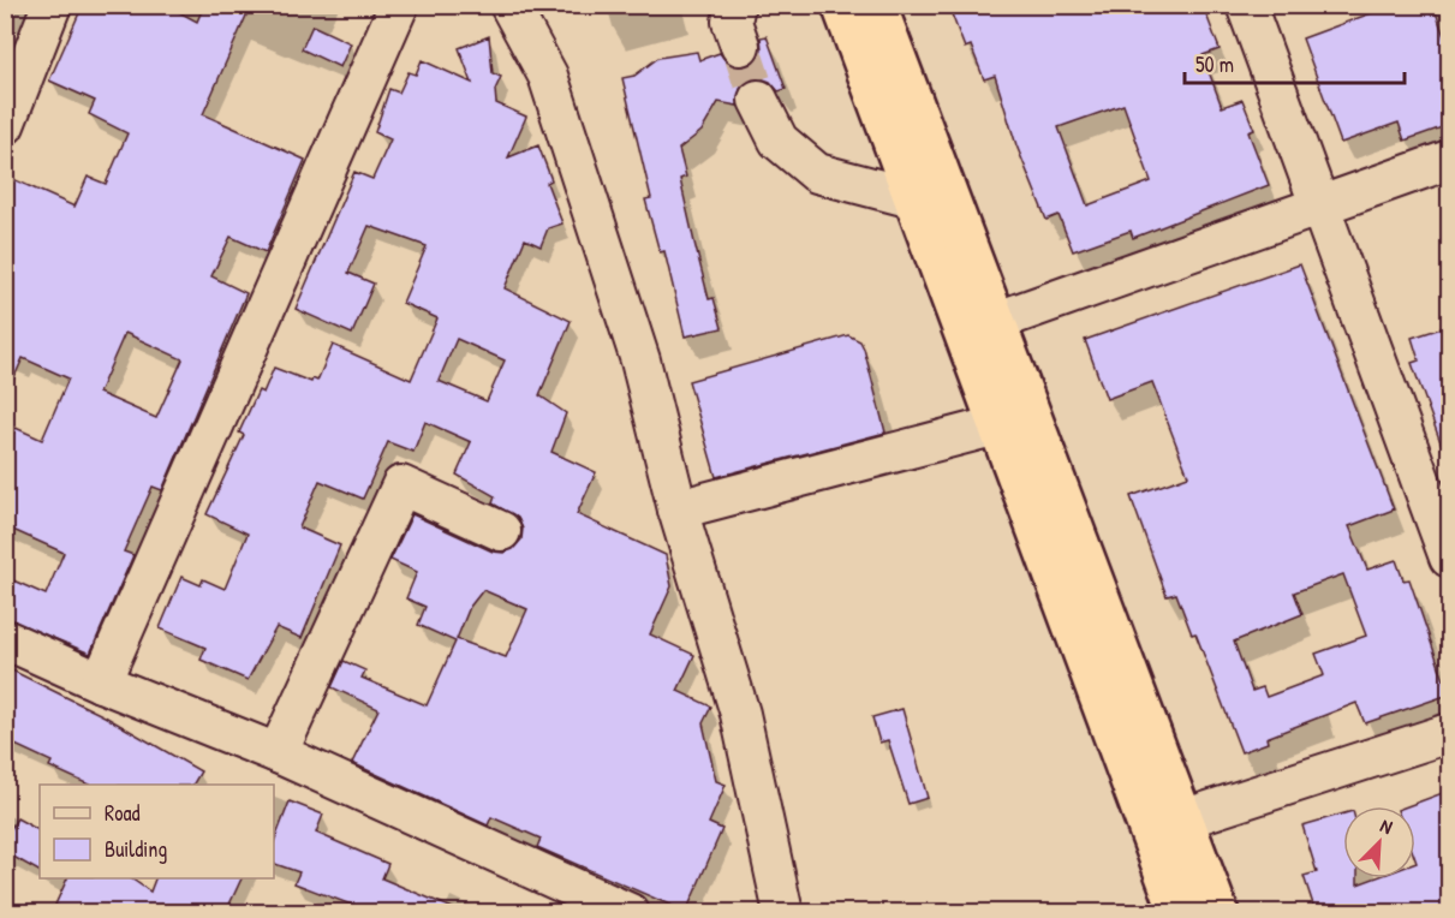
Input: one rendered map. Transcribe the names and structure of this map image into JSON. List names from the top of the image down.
{
  "legend": ["Road", "Building"],
  "scale_bar": "50 m",
  "north": "top right"
}
